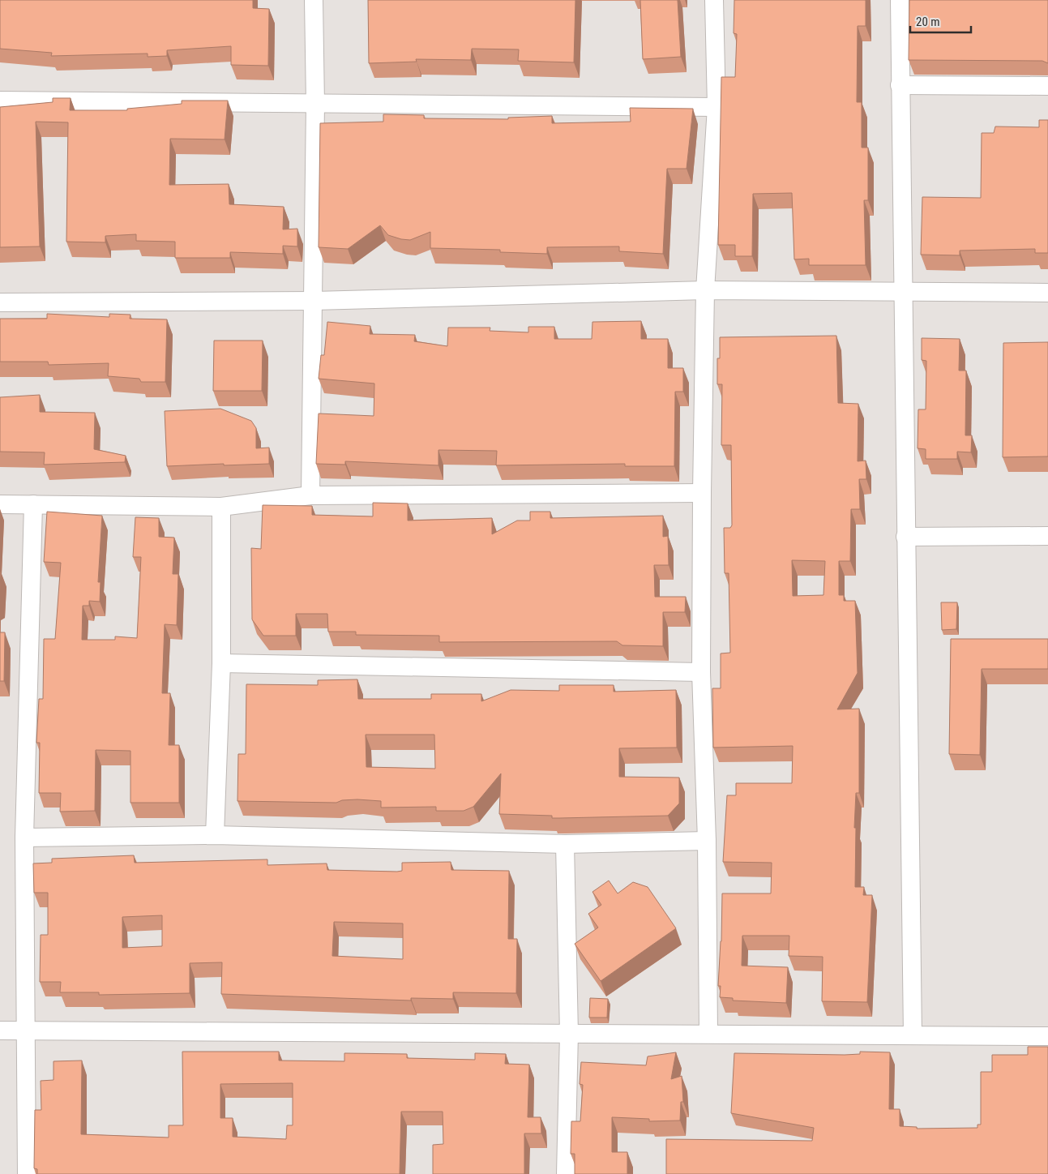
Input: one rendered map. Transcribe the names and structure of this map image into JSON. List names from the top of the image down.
{
  "scale_bar": "20 m"
}
